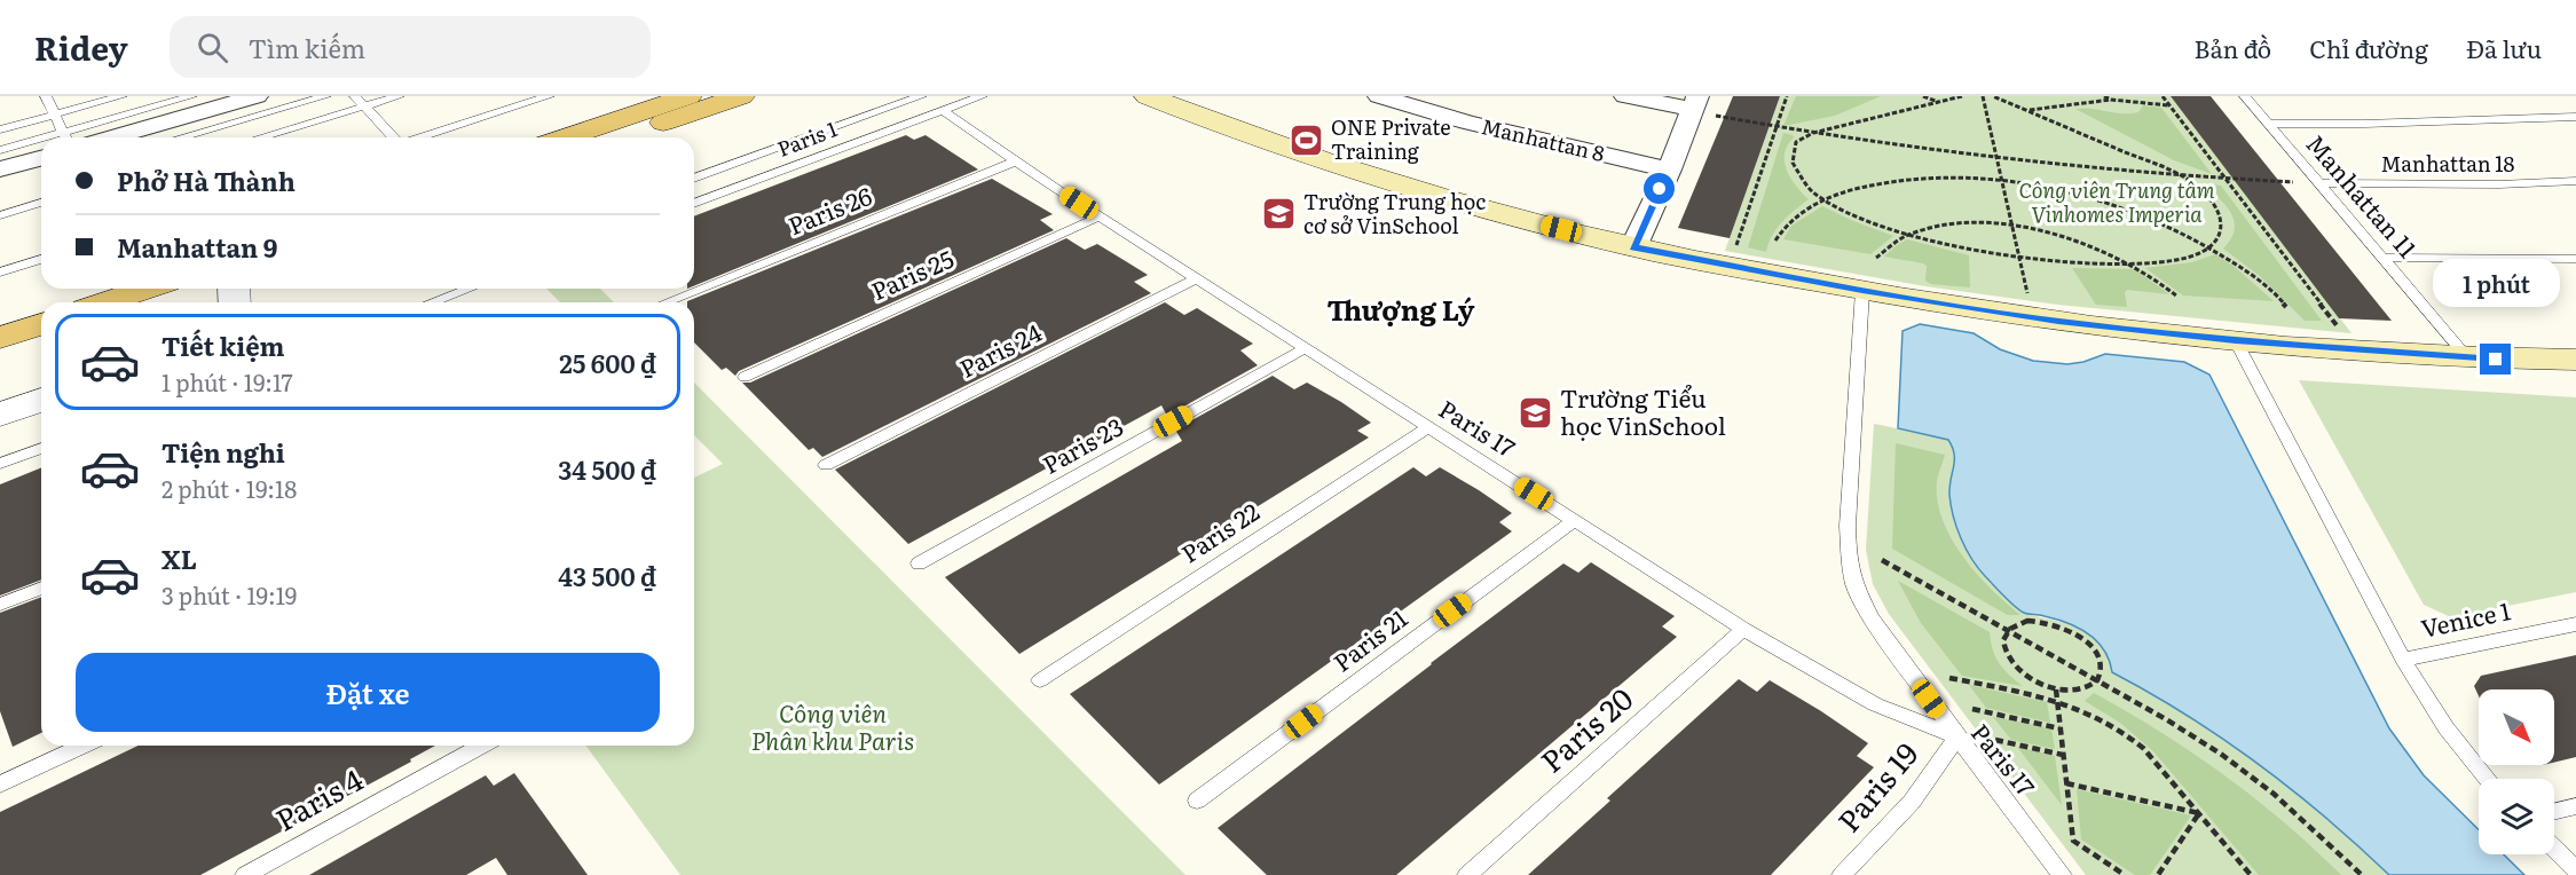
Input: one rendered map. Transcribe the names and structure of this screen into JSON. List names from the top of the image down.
{
  "streets": {
    "street": ["Manhattan 8"],
    "lane": [
      "Paris 1",
      "Manhattan 18",
      "Manhattan 11",
      "Paris 26",
      "Paris 25",
      "Paris 24",
      "Paris 17",
      "Paris 23",
      "Paris 22",
      "Venice 1",
      "Paris 21",
      "Paris 20",
      "Paris 19",
      "Paris 4"
    ]
  },
  "crossings": [
    ["Paris 1", "Paris 17"],
    ["Manhattan 18", "Manhattan 11"],
    ["Paris 26", "Paris 17"],
    ["Paris 25", "Paris 17"],
    ["Paris 24", "Paris 17"],
    ["Paris 17", "Paris 23"],
    ["Paris 17", "Paris 22"],
    ["Paris 17", "Paris 21"],
    ["Paris 17", "Paris 20"],
    ["Paris 17", "Paris 19"]
  ],
  "districts": ["Thượng Lý"],
  "parks": ["Công viên Trung tâm Vinhomes Imperia", "Công viên Phân khu Paris"],
  "places": {
    "sports": ["ONE Private Training"],
    "school or university": ["Trường Trung học cơ sở VinSchool", "Trường Tiểu học VinSchool"]
  },
  "north": "bottom right",
  "page": {
    "header": "Ridey",
    "search": "Tìm kiếm",
    "nav": ["Bản đồ", "Chỉ đường", "Đã lưu"],
    "banner": ["Phở Hà Thành", "Manhattan 9"],
    "bubble": "1 phút",
    "list": [
      {
        "name": "Tiết kiệm",
        "note": "1 phút · 19:17",
        "value": "25 600 ₫"
      },
      {
        "name": "Tiện nghi",
        "note": "2 phút · 19:18",
        "value": "34 500 ₫"
      },
      {
        "name": "XL",
        "note": "3 phút · 19:19",
        "value": "43 500 ₫"
      }
    ],
    "buttons": "Đặt xe"
  }
}
